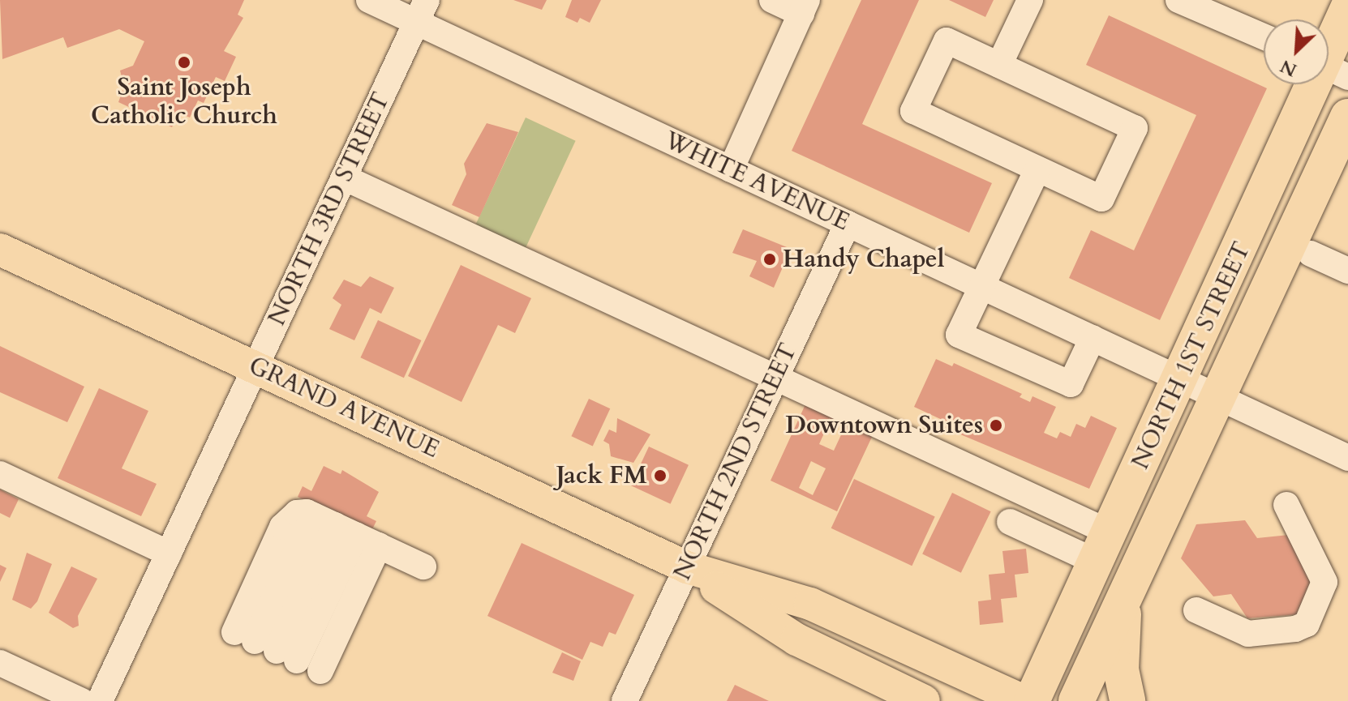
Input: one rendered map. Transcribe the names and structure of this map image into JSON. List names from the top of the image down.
{
  "streets": {
    "highway": ["NORTH 1ST STREET"],
    "main road": ["GRAND AVENUE"],
    "street": ["WHITE AVENUE", "NORTH 3RD STREET", "NORTH 2ND STREET"]
  },
  "crossings": [
    ["WHITE AVENUE", "NORTH 3RD STREET"],
    ["WHITE AVENUE", "NORTH 1ST STREET"],
    ["WHITE AVENUE", "NORTH 2ND STREET"],
    ["NORTH 3RD STREET", "GRAND AVENUE"],
    ["GRAND AVENUE", "NORTH 2ND STREET"]
  ],
  "places": [
    "Saint Joseph Catholic Church",
    "Handy Chapel",
    "Downtown Suites",
    "Jack FM"
  ],
  "north": "bottom left"
}
